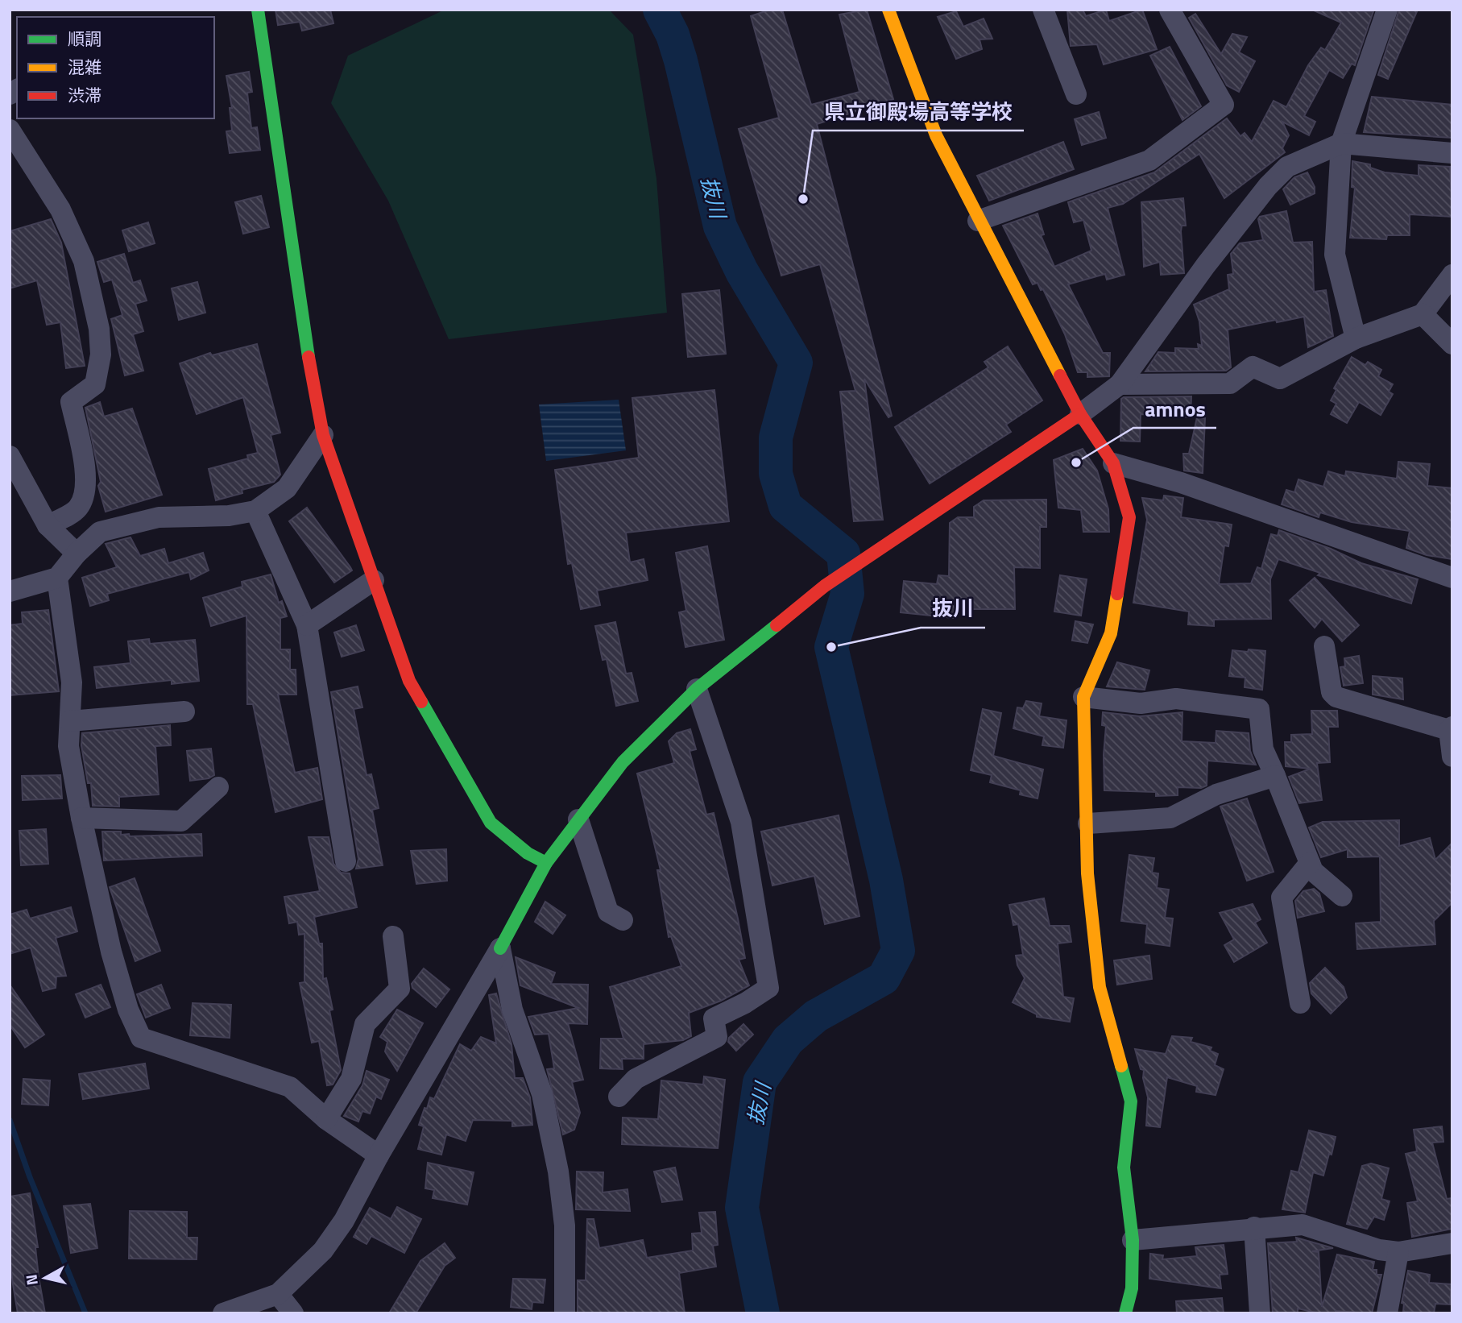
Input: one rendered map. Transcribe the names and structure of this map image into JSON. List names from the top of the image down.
{
  "water": ["抜川"],
  "places": ["県立御殿場高等学校", "amnos", "抜川"],
  "legend": ["順調", "混雑", "渋滞"],
  "north": "left"
}
